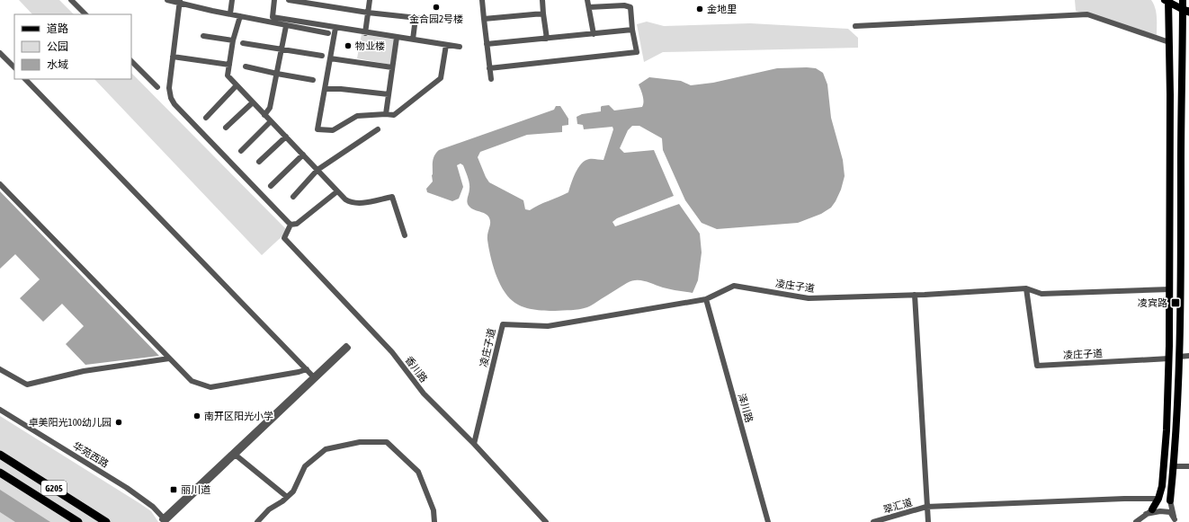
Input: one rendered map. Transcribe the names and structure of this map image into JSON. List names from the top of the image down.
{
  "streets": {
    "highway": ["G205"],
    "street": [
      "凌庄子道",
      "香川路",
      "泽川路",
      "华苑西路",
      "翠汇道"
    ]
  },
  "crossings": [
    ["凌庄子道", "香川路"],
    ["凌庄子道", "泽川路"]
  ],
  "places": {
    "other": [
      "金合园2号楼",
      "金地里",
      "物业楼",
      "南开区阳光小学",
      "卓美阳光100幼儿园"
    ],
    "transit": ["凌宾路", "丽川道"]
  },
  "legend": ["道路", "公园", "水域"]
}
